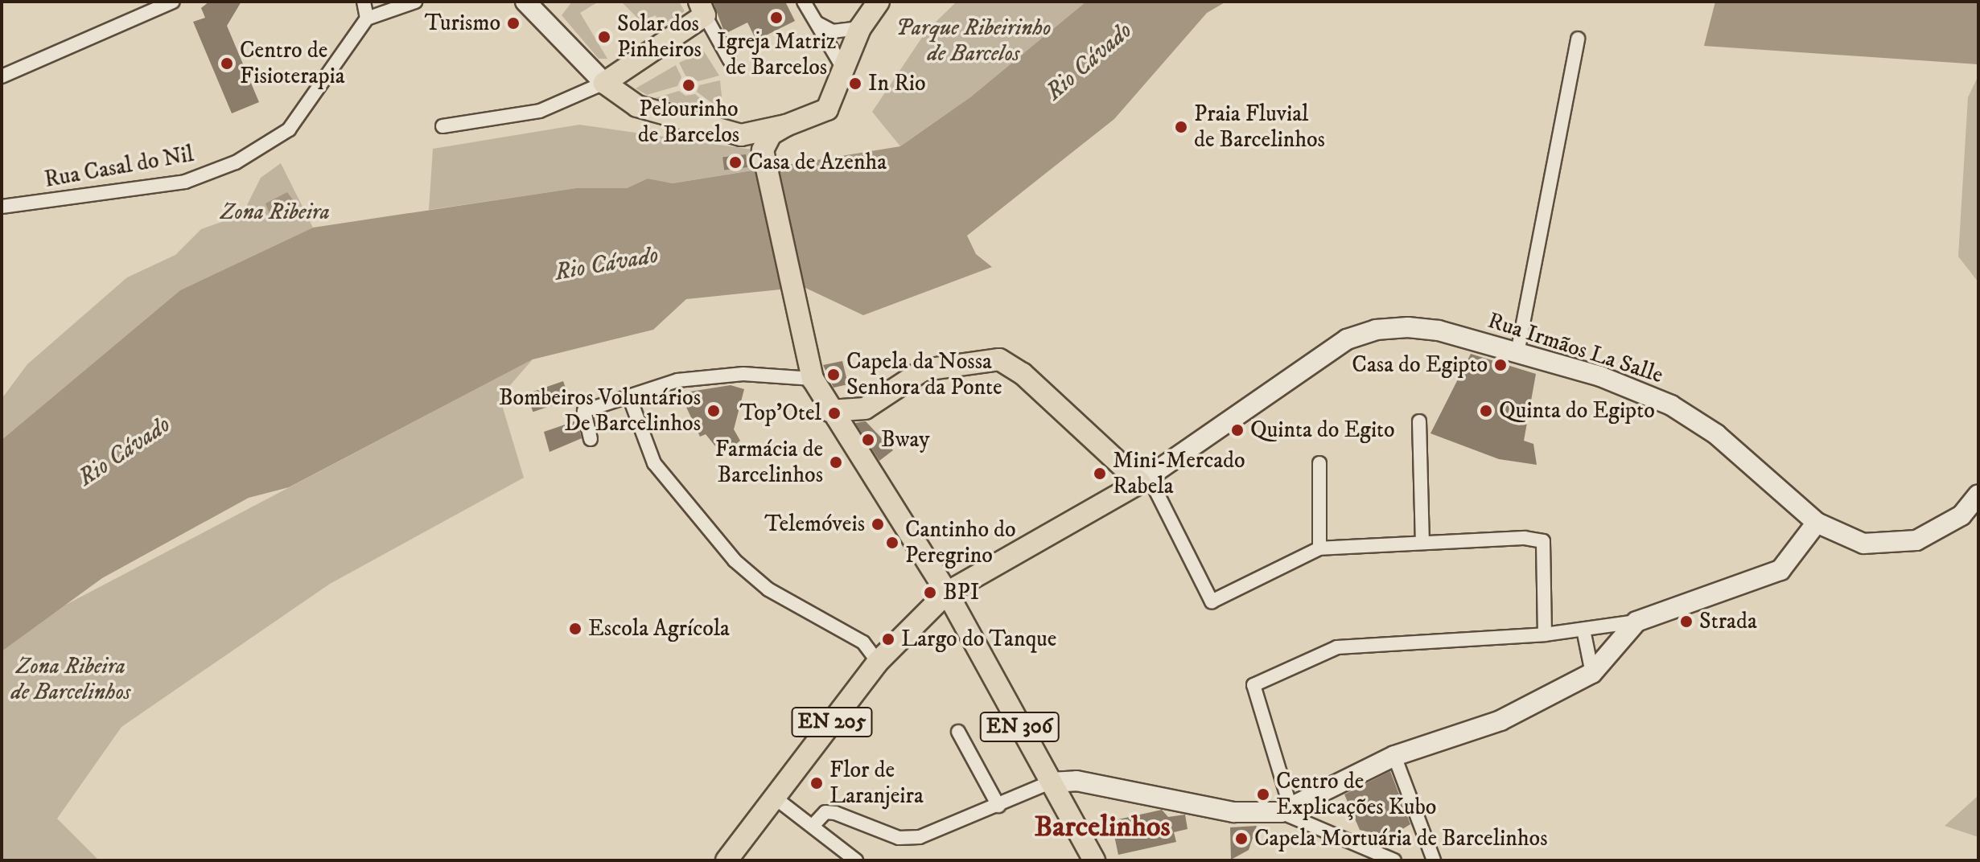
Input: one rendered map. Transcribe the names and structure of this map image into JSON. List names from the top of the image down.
{
  "streets": {
    "main road": ["EN 205", "EN 306"],
    "street": ["Rua Casal do Nil", "Rua Irmãos La Salle"]
  },
  "crossings": [
    ["Rua Irmãos La Salle", "EN 205"],
    ["EN 205", "EN 306"]
  ],
  "districts": ["Barcelinhos"],
  "water": ["Rio Cávado"],
  "parks": ["Parque Ribeirinho de Barcelos", "Zona Ribeira", "Zona Ribeira de Barcelinhos"],
  "places": [
    "Igreja Matriz de Barcelos",
    "Turismo",
    "Solar dos Pinheiros",
    "Centro de Fisioterapia",
    "In Rio",
    "Pelourinho de Barcelos",
    "Praia Fluvial de Barcelinhos",
    "Casa de Azenha",
    "Casa do Egipto",
    "Capela da Nossa Senhora da Ponte",
    "Bombeiros Voluntários De Barcelinhos",
    "Quinta do Egipto",
    "Top’Otel",
    "Quinta do Egito",
    "Bway",
    "Farmácia de Barcelinhos",
    "Mini-Mercado Rabela",
    "Telemóveis",
    "Cantinho do Peregrino",
    "BPI",
    "Strada",
    "Escola Agrícola",
    "Largo do Tanque",
    "Flor de Laranjeira",
    "Centro de Explicações Kubo",
    "Capela Mortuária de Barcelinhos"
  ]
}
